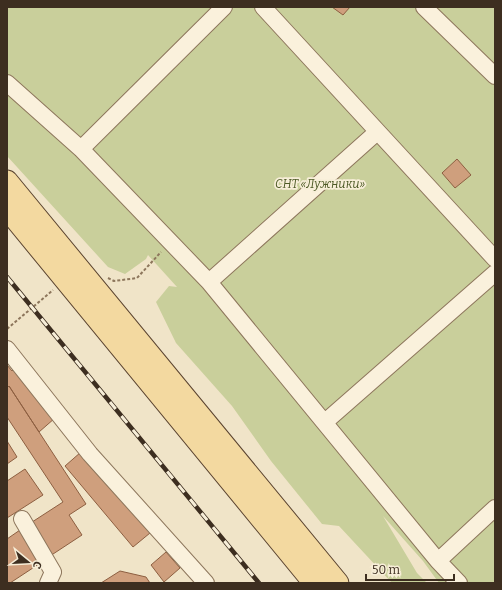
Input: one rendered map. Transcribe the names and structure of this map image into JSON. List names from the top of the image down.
{
  "parks": ["СНТ «Лужники»"],
  "scale_bar": "50 m",
  "north": "right"
}
